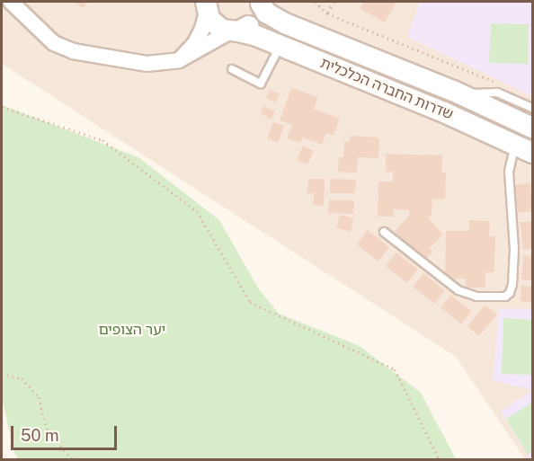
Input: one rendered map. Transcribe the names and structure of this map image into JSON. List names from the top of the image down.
{
  "streets": {
    "main road": ["שדרות החברה הכלכלית"]
  },
  "parks": ["יער הצופים"],
  "scale_bar": "50 m"
}
